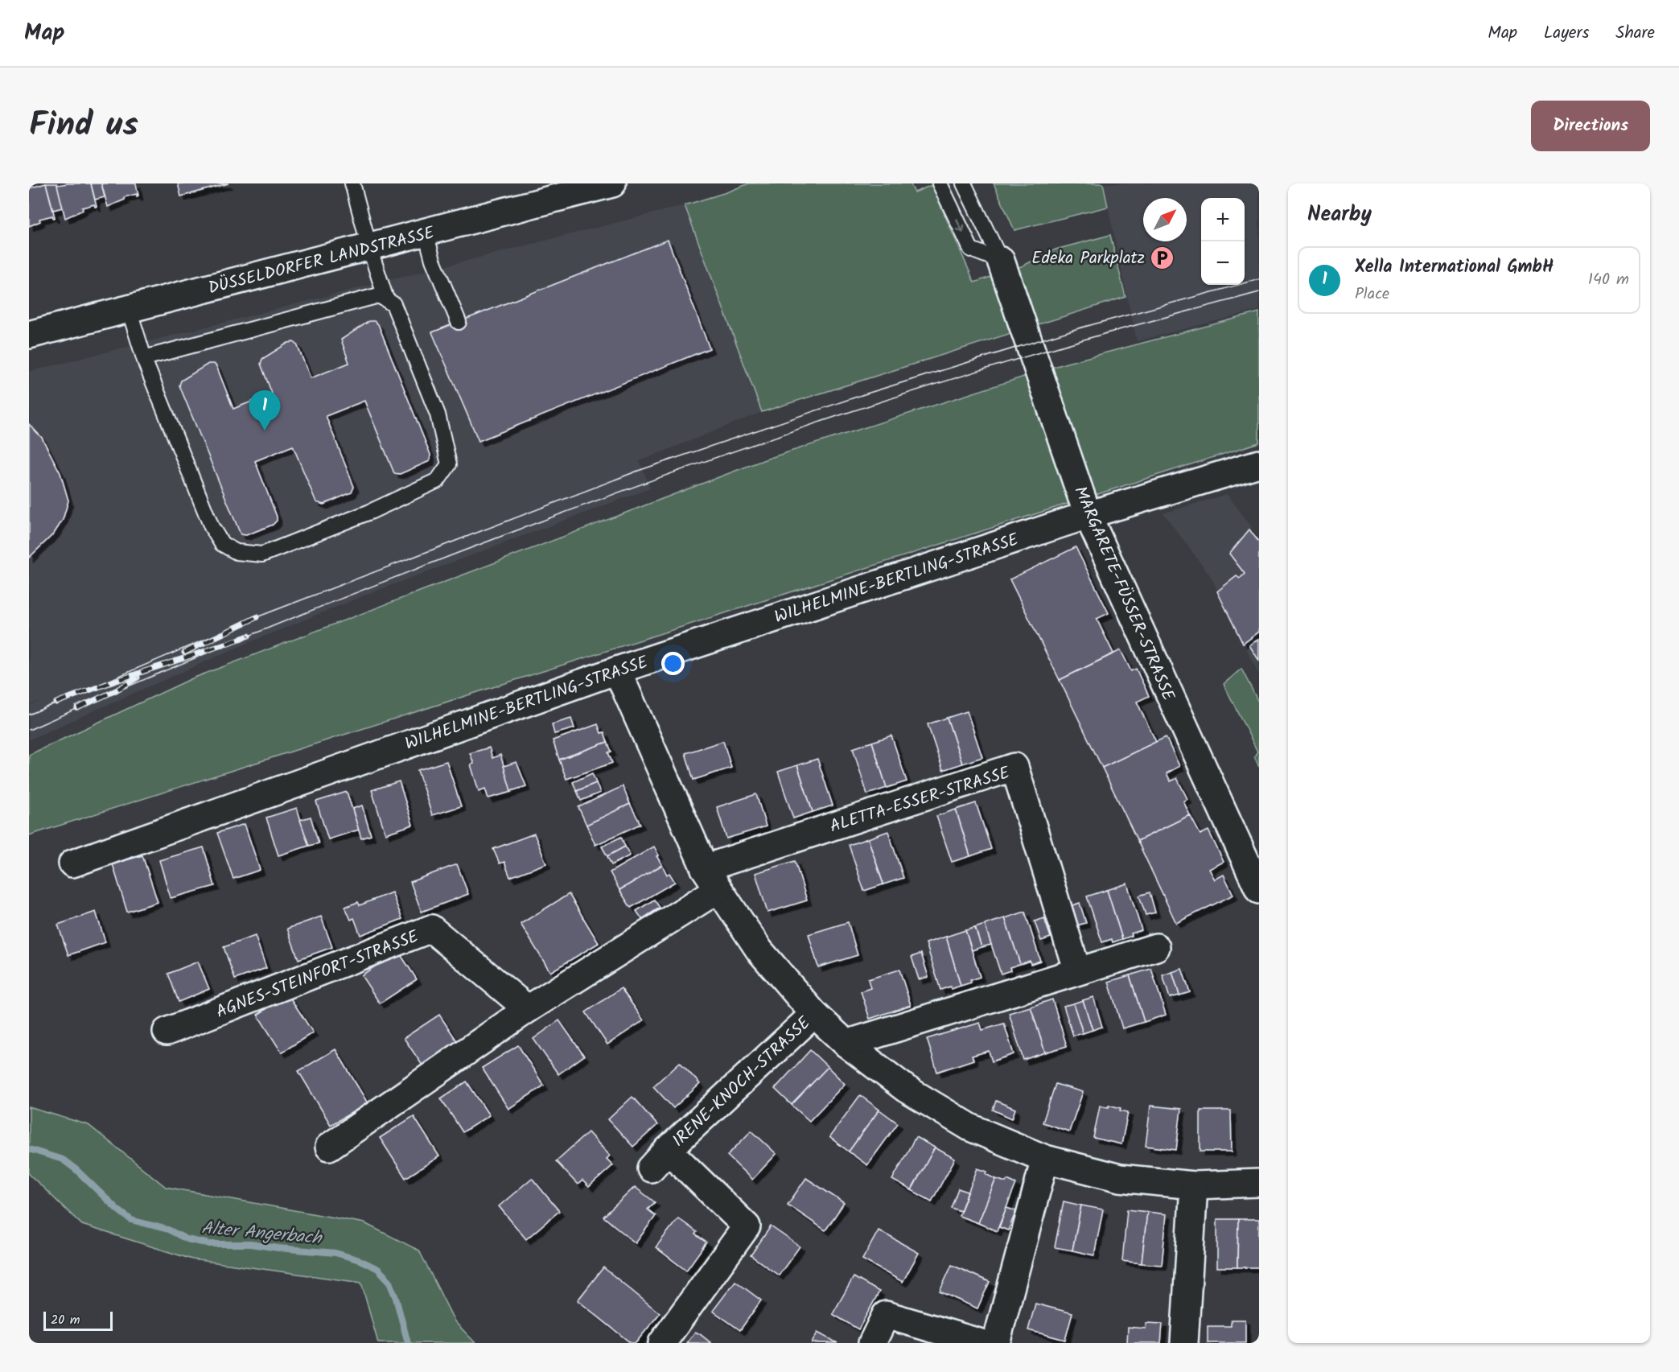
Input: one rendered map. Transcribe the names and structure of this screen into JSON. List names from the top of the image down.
{
  "streets": {
    "street": [
      "DÜSSELDORFER LANDSTRASSE",
      "WILHELMINE-BERTLING-STRASSE",
      "MARGARETE-FÜSSER-STRASSE",
      "ALETTA-ESSER-STRASSE",
      "AGNES-STEINFORT-STRASSE",
      "IRENE-KNOCH-STRASSE"
    ]
  },
  "crossings": [
    ["WILHELMINE-BERTLING-STRASSE", "MARGARETE-FÜSSER-STRASSE"]
  ],
  "water": ["Alter Angerbach"],
  "places": {
    "parking": ["Edeka Parkplatz"]
  },
  "scale_bar": "20 m",
  "north": "top right",
  "page": {
    "header": "Map",
    "nav": ["Map", "Layers", "Share"],
    "title": "Find us",
    "buttons": "Directions",
    "heading": "Nearby",
    "map_buttons": ["+", "−"],
    "list": [
      {
        "mark": "1",
        "name": "Xella International GmbH",
        "note": "Place",
        "value": "140 m"
      }
    ],
    "pins": "1",
    "scale": "20 m"
  }
}
